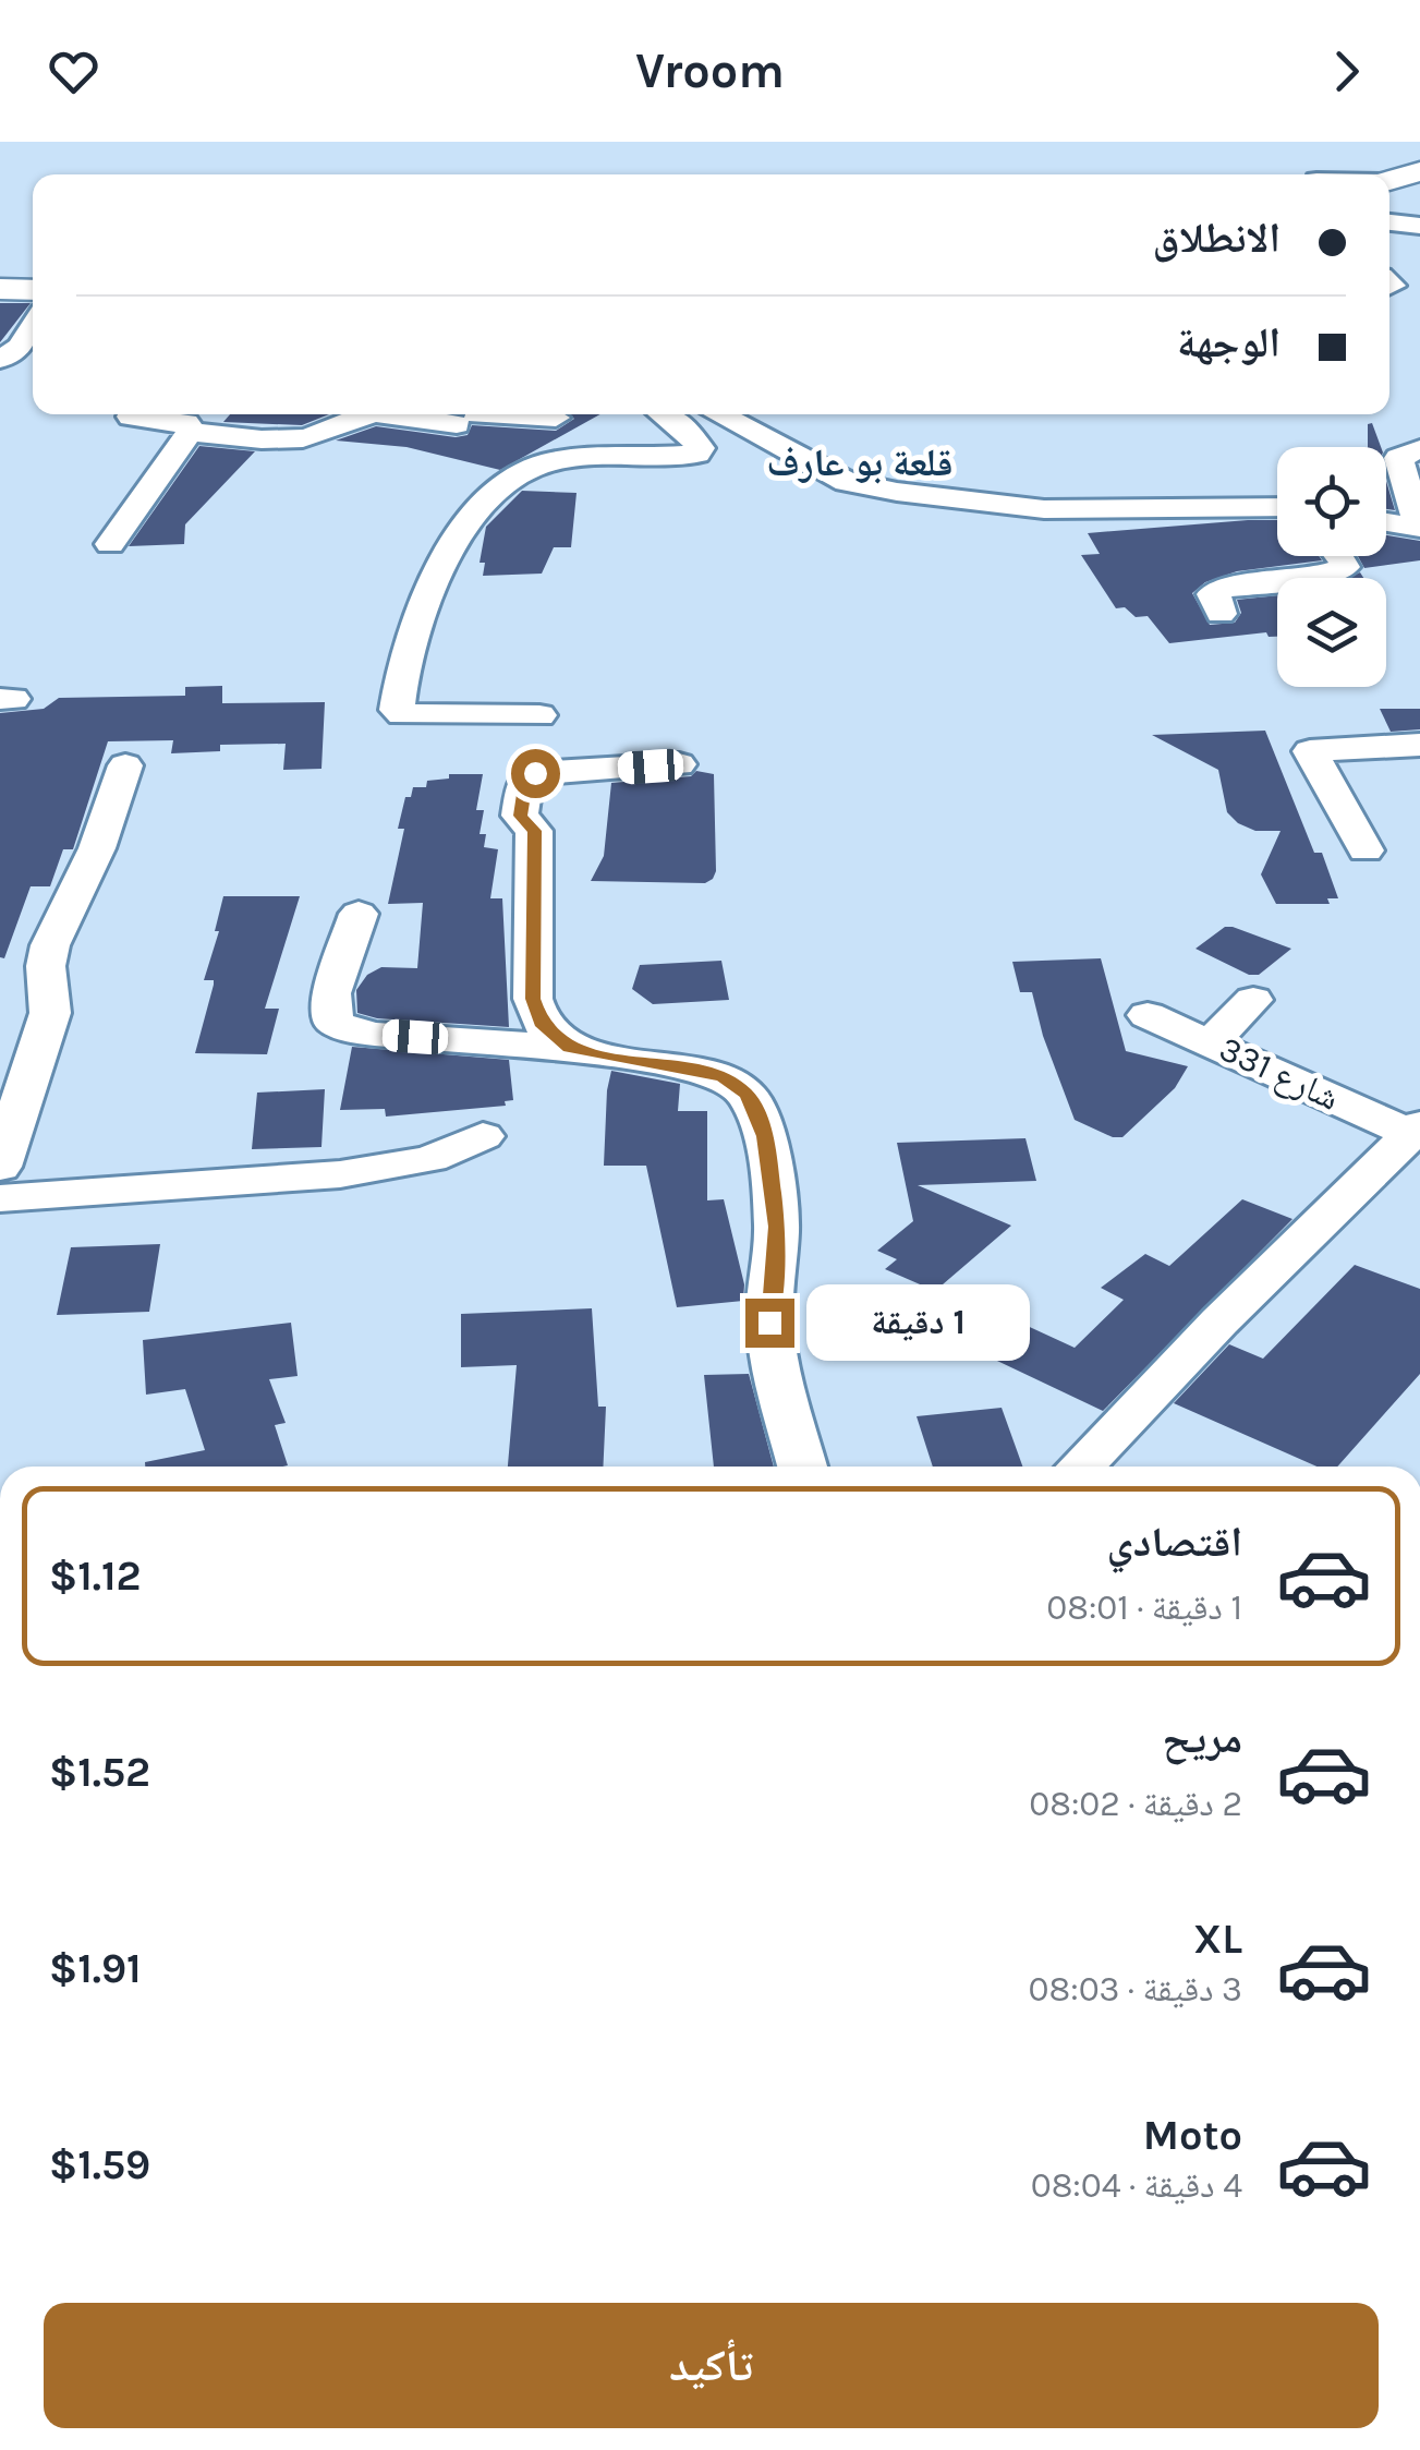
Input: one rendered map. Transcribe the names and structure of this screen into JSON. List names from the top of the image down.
{
  "streets": {
    "street": ["شارع 331"]
  },
  "districts": ["قلعة بو عارف"],
  "page": {
    "header": "Vroom",
    "banner": ["الانطلاق", "الوجهة"],
    "bubble": "1 دقيقة",
    "list": [
      {
        "name": "اقتصادي",
        "note": "1 دقيقة · 08:01",
        "value": "$1.12"
      },
      {
        "name": "مريح",
        "note": "2 دقيقة · 08:02",
        "value": "$1.52"
      },
      {
        "name": "XL",
        "note": "3 دقيقة · 08:03",
        "value": "$1.91"
      },
      {
        "name": "Moto",
        "note": "4 دقيقة · 08:04",
        "value": "$1.59"
      }
    ],
    "buttons": "تأكيد"
  }
}
